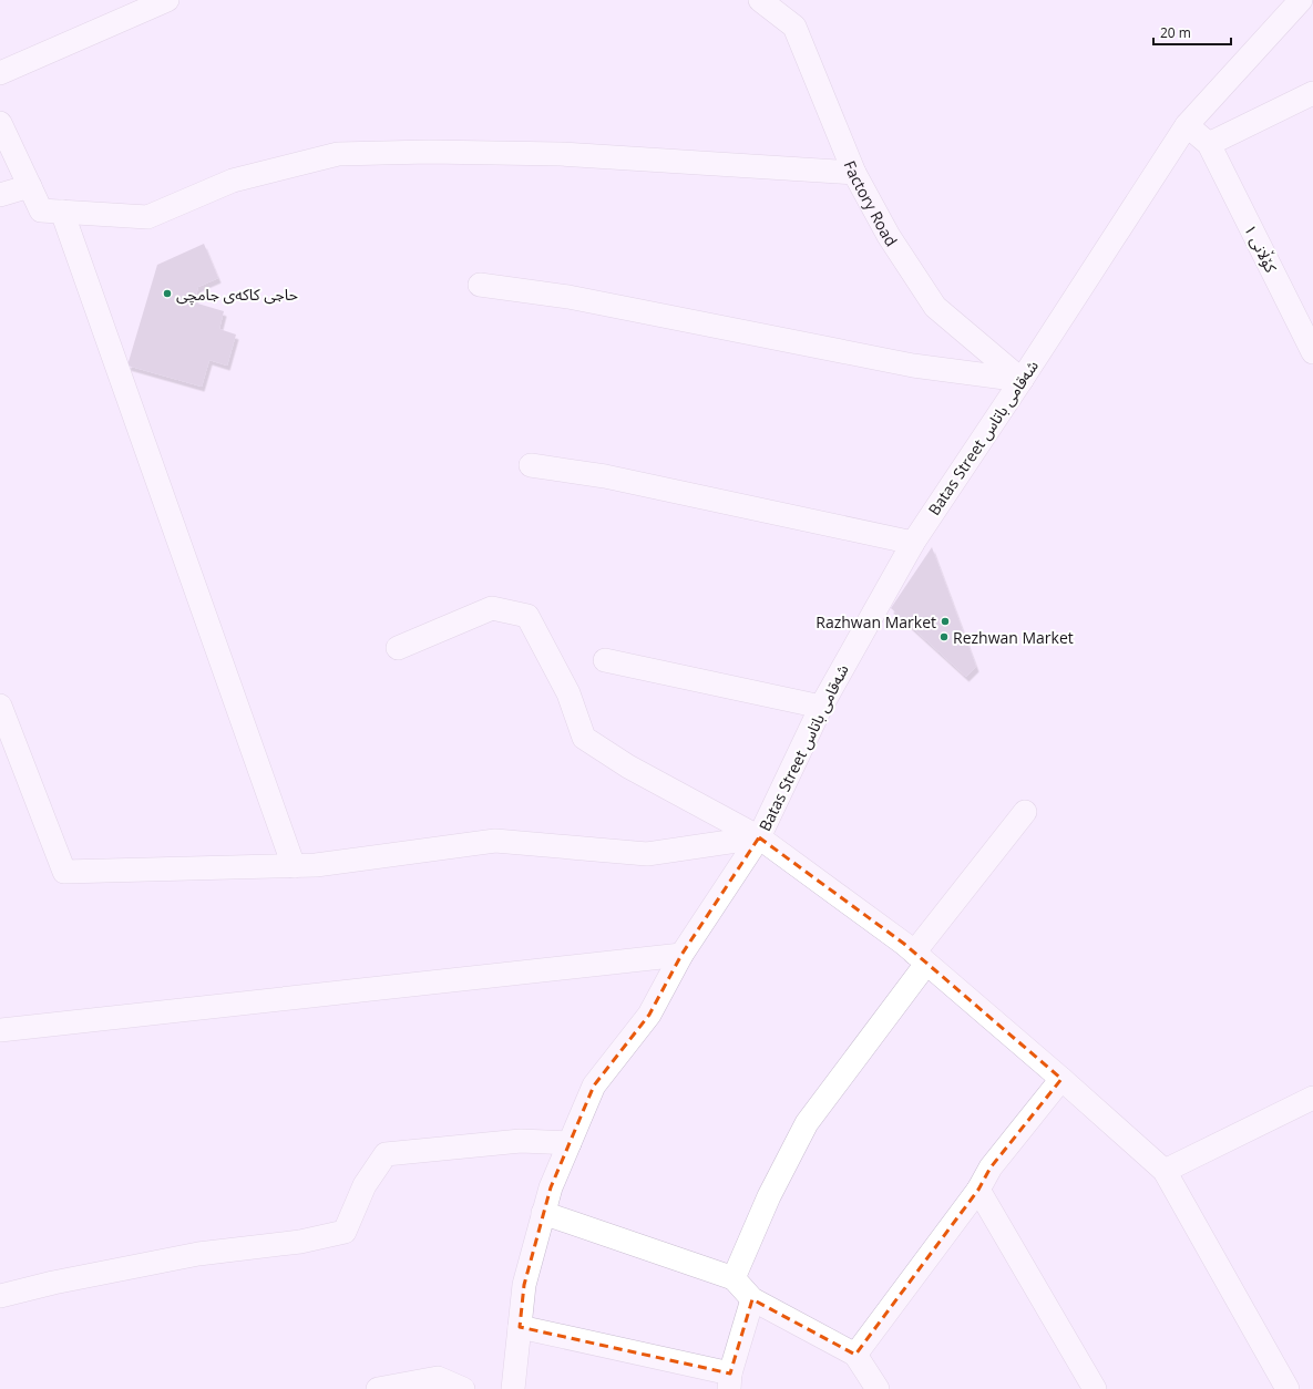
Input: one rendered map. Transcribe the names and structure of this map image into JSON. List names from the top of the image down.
{
  "streets": {
    "street": ["Factory Road", "کۆڵانی ١", "Batas Street شەقامی باتاس"]
  },
  "crossings": [
    ["Factory Road", "Batas Street شەقامی باتاس"]
  ],
  "places": ["حاجی کاکەی جامچی", "Razhwan Market", "Rezhwan Market"],
  "scale_bar": "20 m"
}
